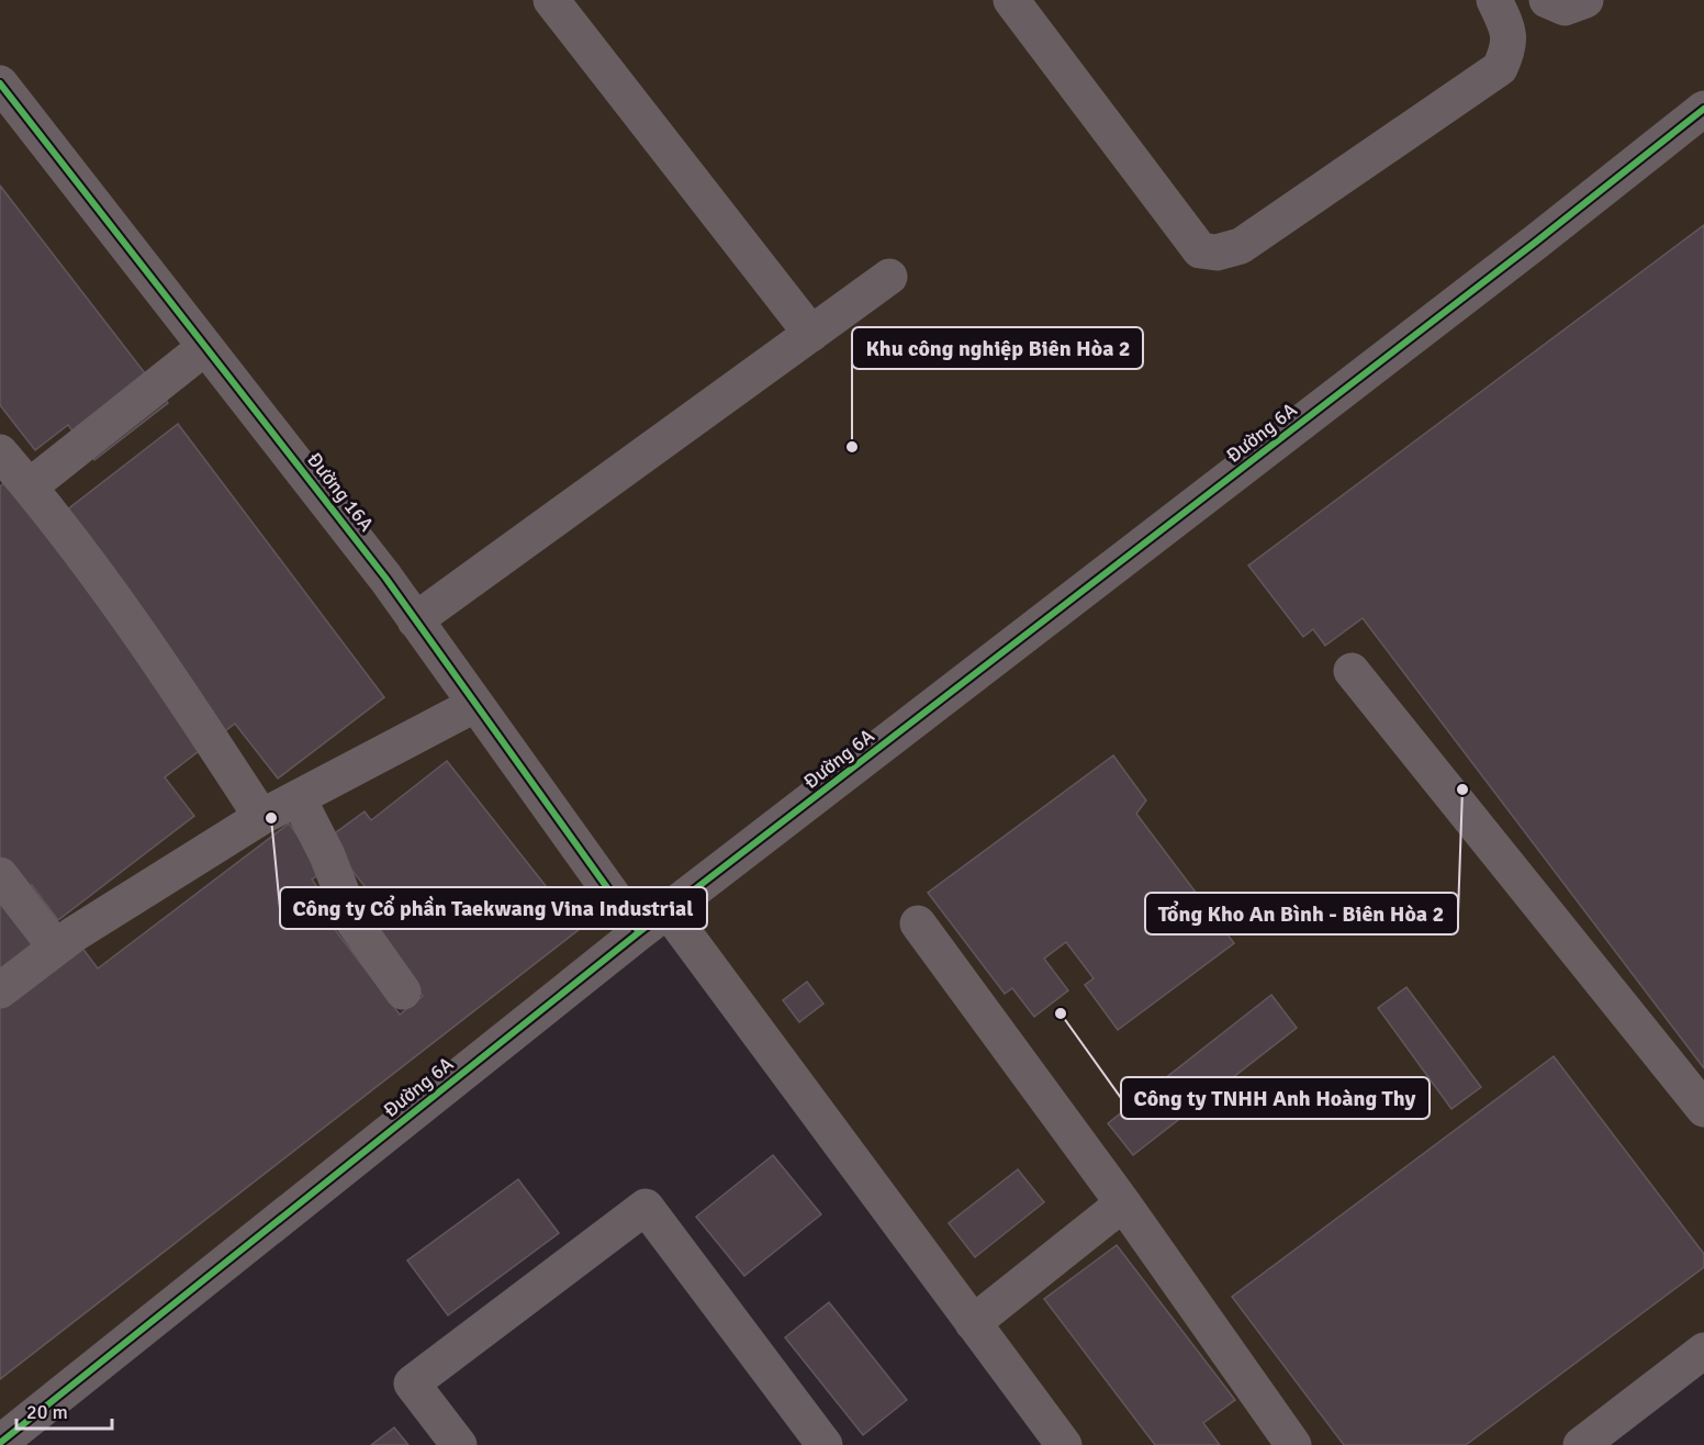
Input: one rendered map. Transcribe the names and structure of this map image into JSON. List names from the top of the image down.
{
  "streets": {
    "street": ["Đường 6A", "Đường 16A"]
  },
  "crossings": [
    ["Đường 6A", "Đường 16A"]
  ],
  "places": [
    "Khu công nghiệp Biên Hòa 2",
    "Tổng Kho An Bình - Biên Hòa 2",
    "Công ty Cổ phần Taekwang Vina Industrial",
    "Công ty TNHH Anh Hoàng Thy"
  ],
  "scale_bar": "20 m"
}
